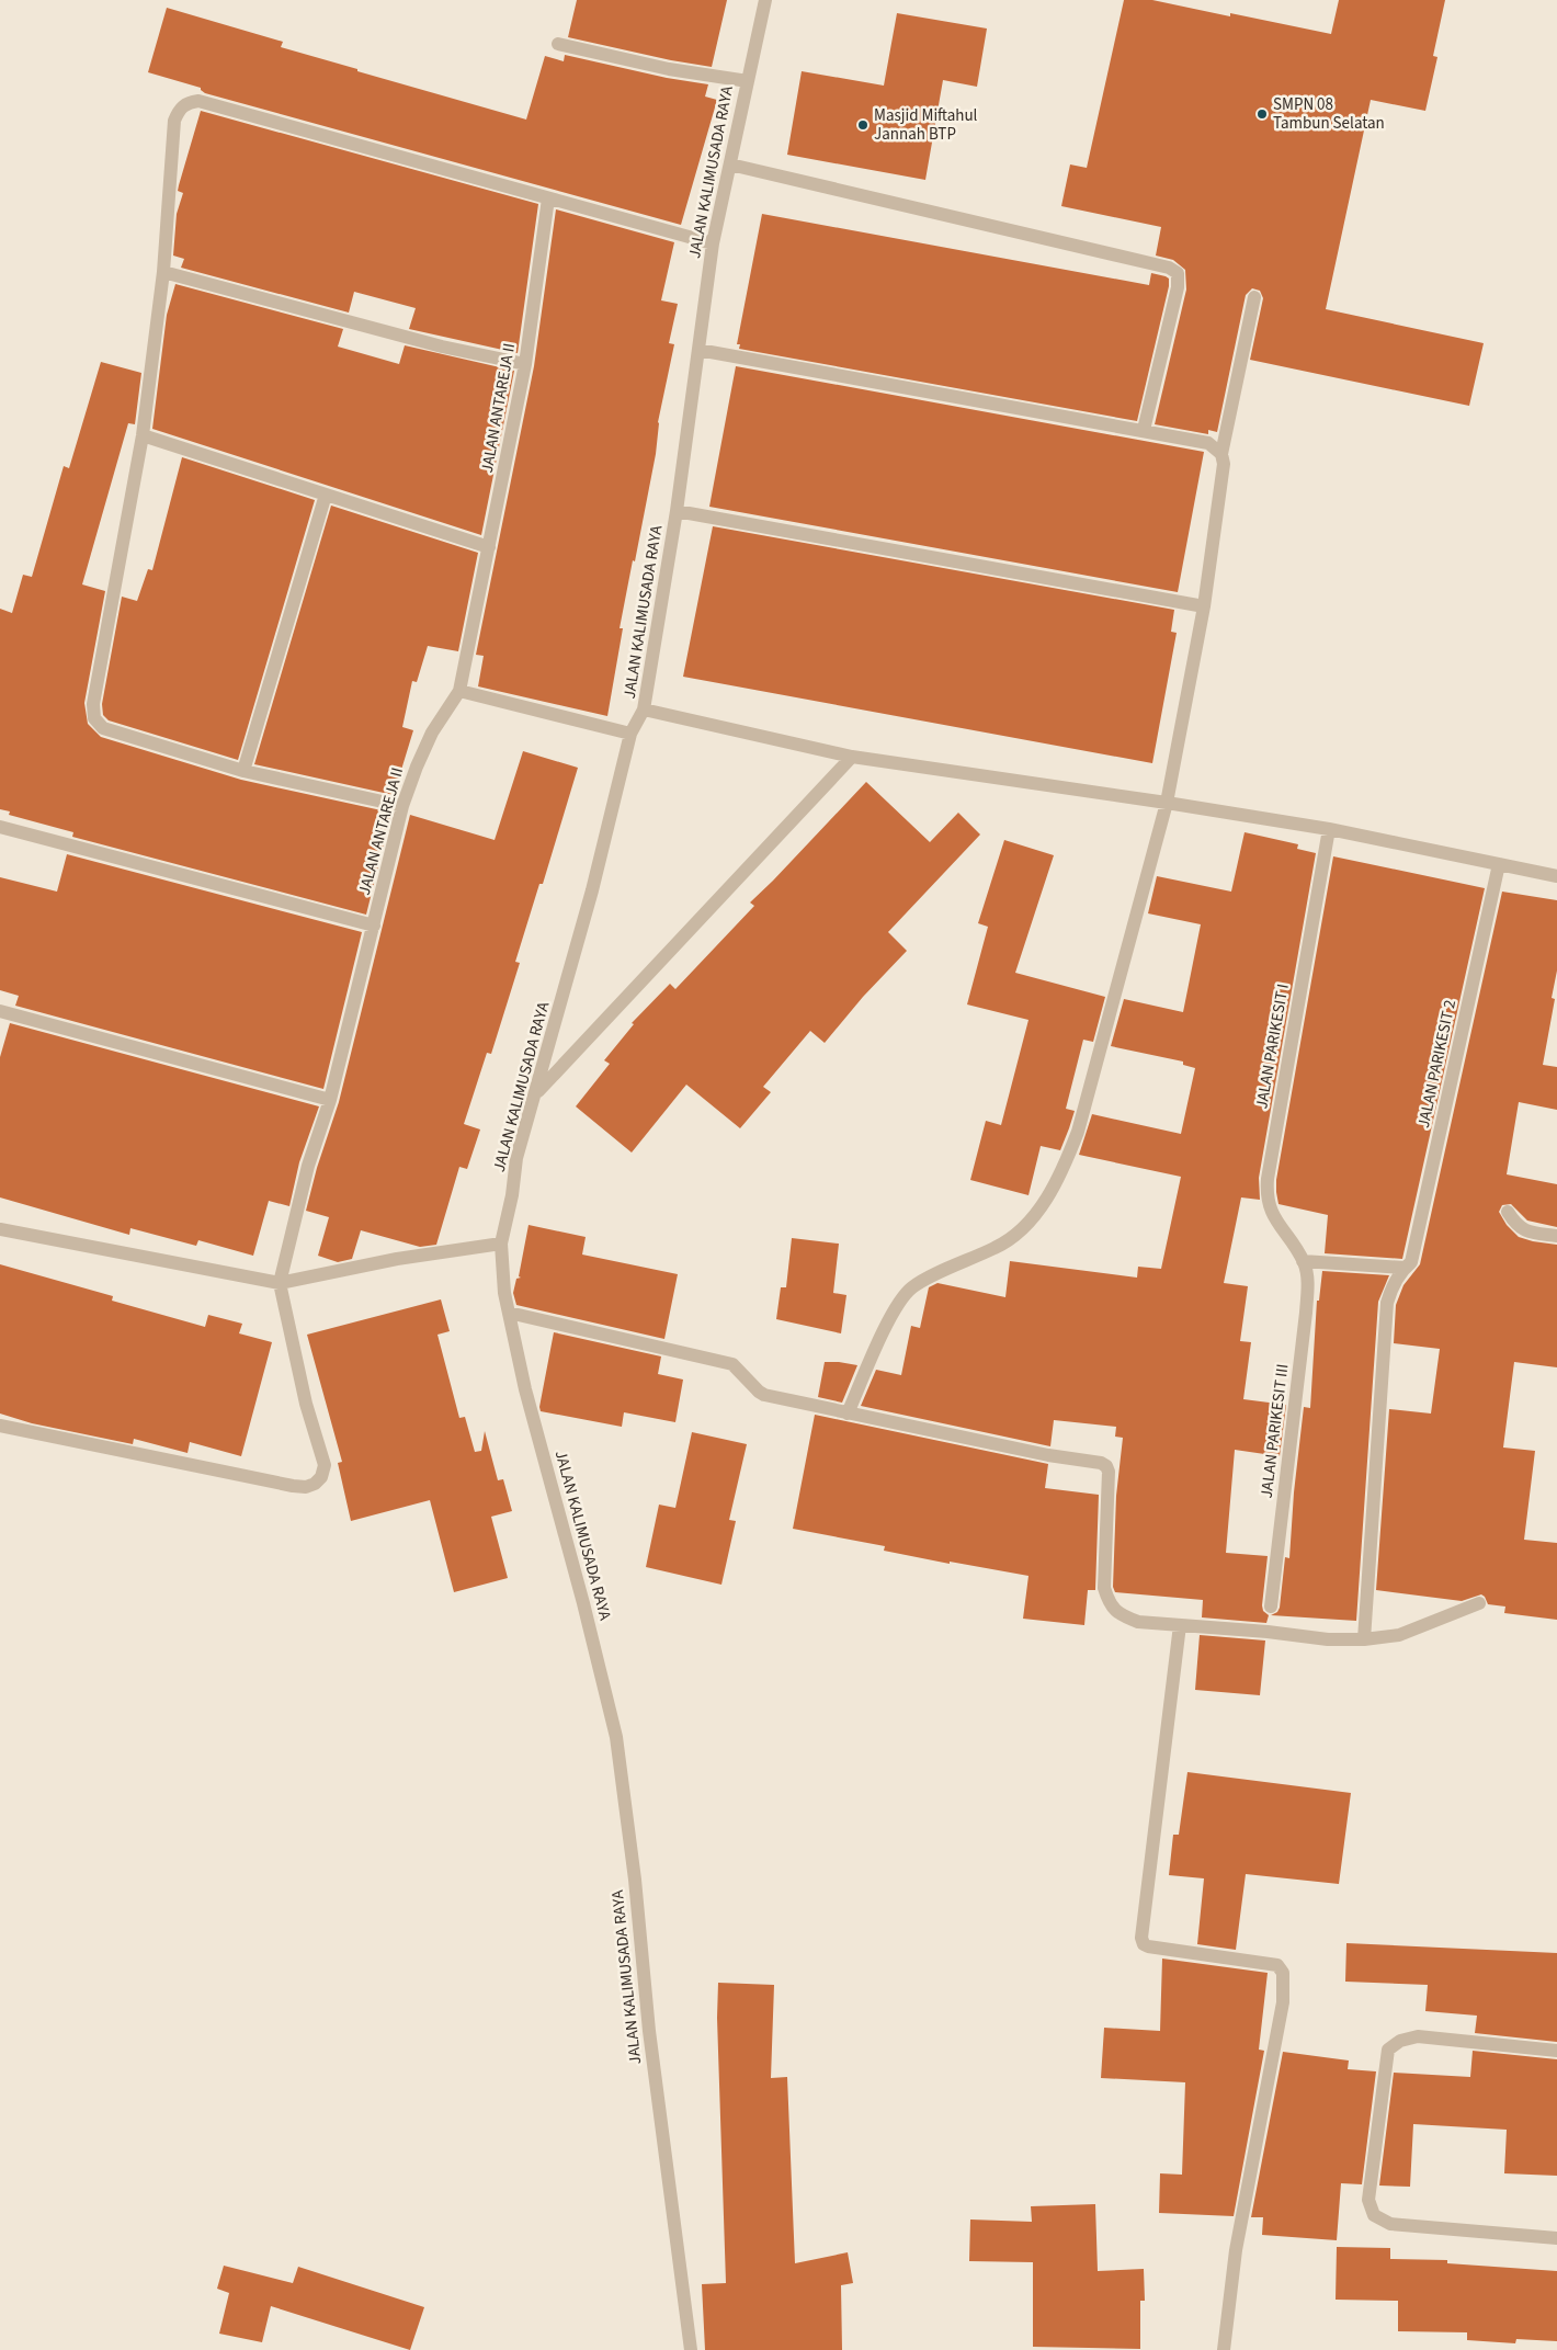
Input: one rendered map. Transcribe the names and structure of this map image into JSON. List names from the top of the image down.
{
  "streets": {
    "street": [
      "JALAN KALIMUSADA RAYA",
      "JALAN ANTAREJA II",
      "JALAN PARIKESIT I",
      "JALAN PARIKESIT 2",
      "JALAN PARIKESIT III"
    ]
  },
  "crossings": [
    ["JALAN PARIKESIT I", "JALAN PARIKESIT III"]
  ],
  "places": ["SMPN 08 Tambun Selatan", "Masjid Miftahul Jannah BTP"]
}
